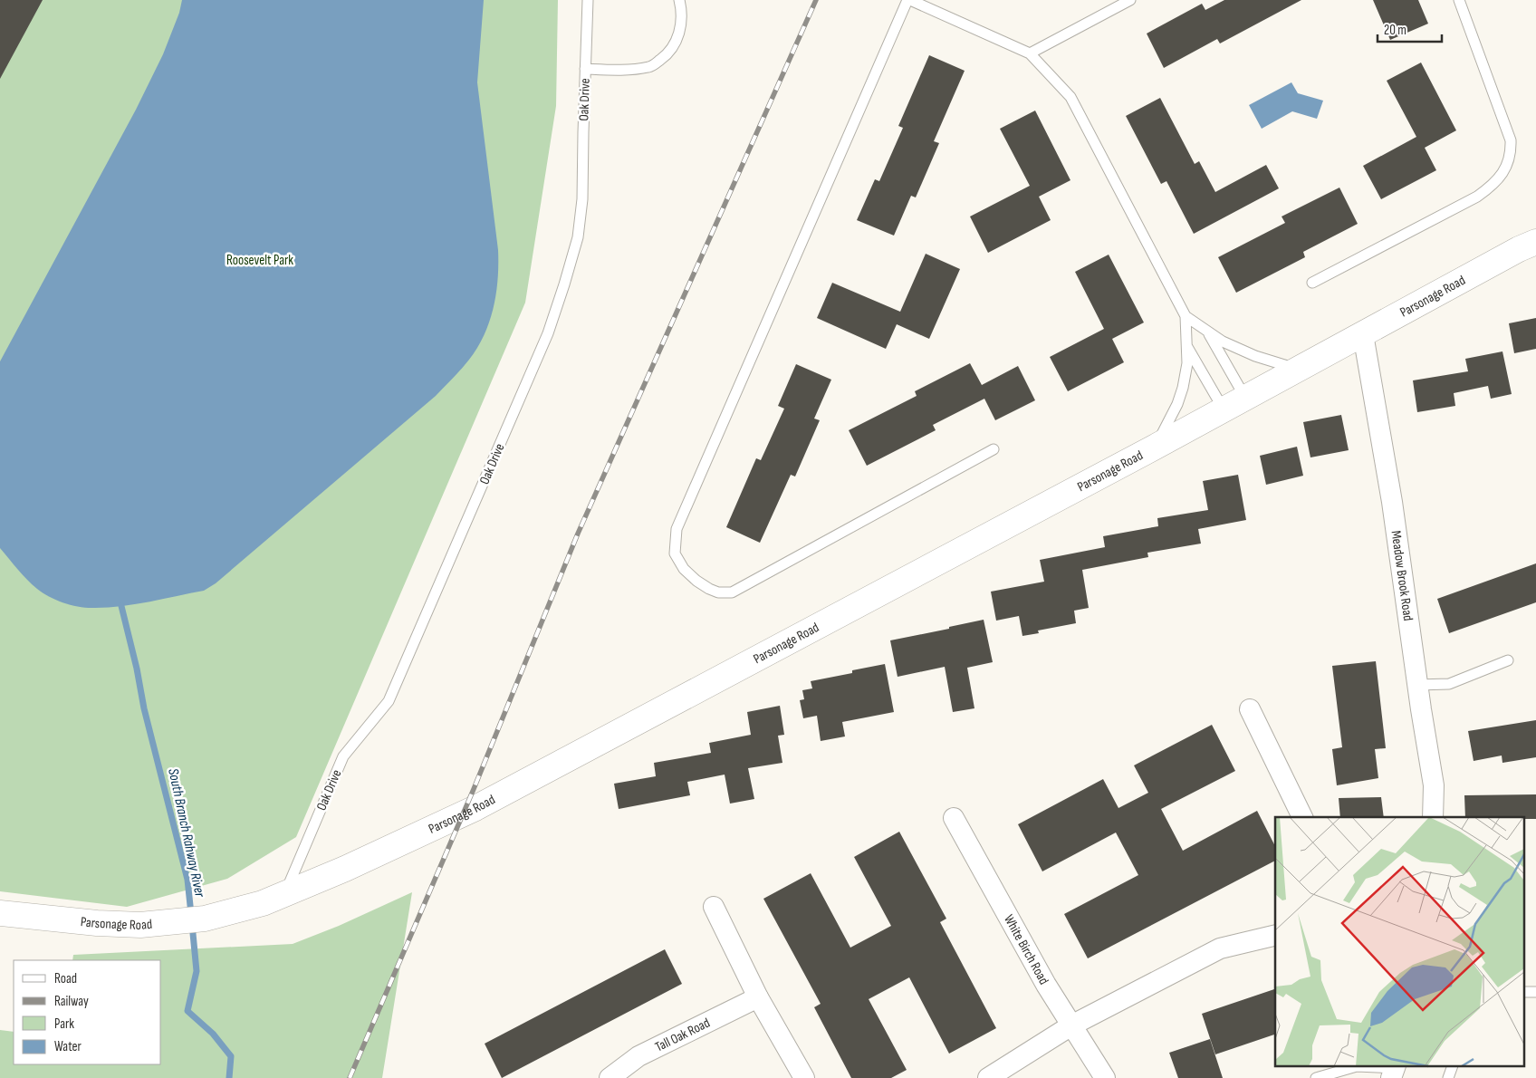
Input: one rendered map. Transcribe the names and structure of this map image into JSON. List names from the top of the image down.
{
  "streets": {
    "street": [
      "Parsonage Road",
      "Meadow Brook Road",
      "White Birch Road",
      "Tall Oak Road"
    ],
    "lane": ["Oak Drive"]
  },
  "crossings": [
    ["Oak Drive", "Parsonage Road"],
    ["Parsonage Road", "Meadow Brook Road"]
  ],
  "water": ["South Branch Rahway River"],
  "parks": ["Roosevelt Park"],
  "legend": [
    "Road",
    "Railway",
    "Park",
    "Water"
  ],
  "scale_bar": "20 m"
}
